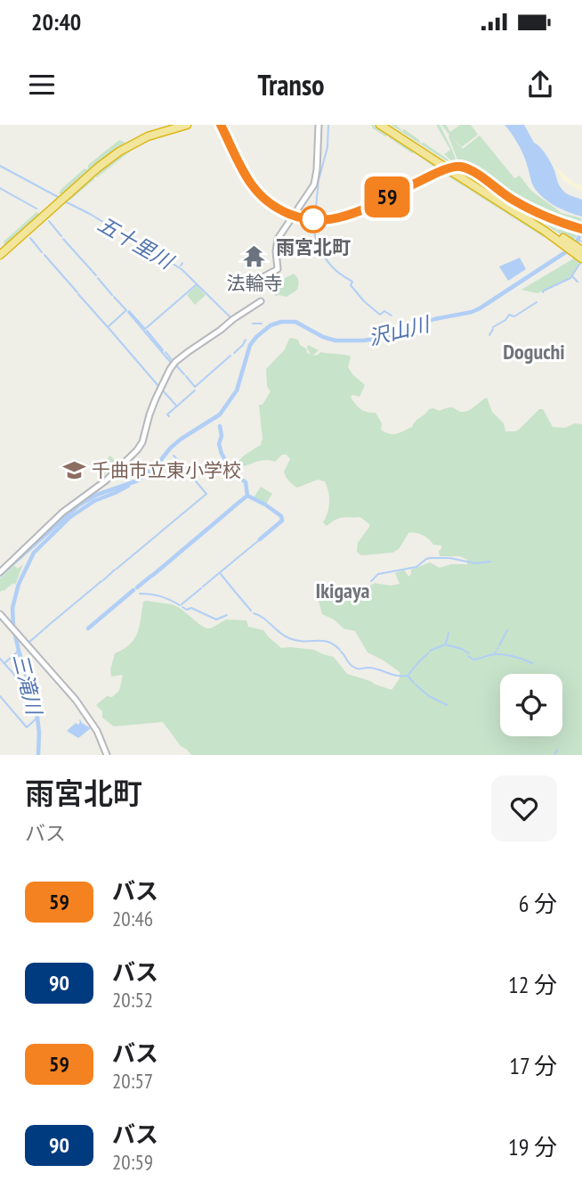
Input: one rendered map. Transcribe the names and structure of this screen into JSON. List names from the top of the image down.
{
  "districts": ["Doguchi", "Ikigaya"],
  "water": ["五十里川", "沢山川", "三滝川"],
  "places": {
    "other": ["雨宮北町"],
    "temple": ["法輪寺"],
    "school or university": ["千曲市立東小学校"]
  },
  "lines": ["bus line 59"],
  "page": {
    "status": "20:40",
    "header": "Transo",
    "on_map": "59",
    "heading": ["雨宮北町", "バス"],
    "list": [
      {
        "mark": "59",
        "name": "バス",
        "note": "20:46",
        "value": "6 分"
      },
      {
        "mark": "90",
        "name": "バス",
        "note": "20:52",
        "value": "12 分"
      },
      {
        "mark": "59",
        "name": "バス",
        "note": "20:57",
        "value": "17 分"
      },
      {
        "mark": "90",
        "name": "バス",
        "note": "20:59",
        "value": "19 分"
      }
    ]
  }
}
